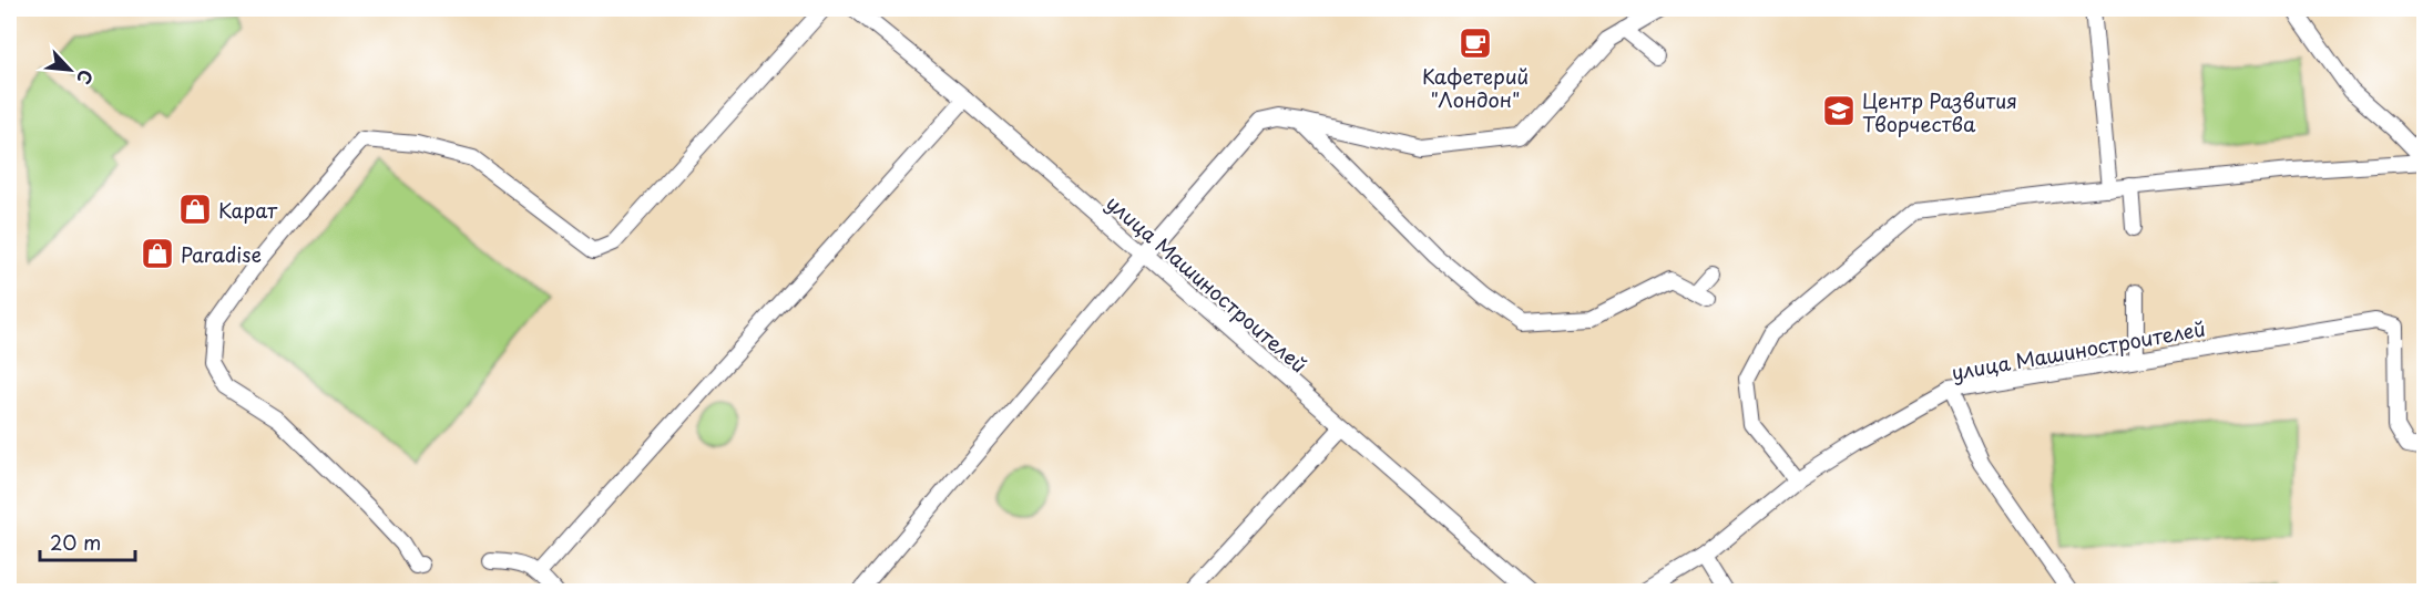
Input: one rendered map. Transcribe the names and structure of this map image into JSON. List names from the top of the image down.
{
  "streets": {
    "lane": ["улица Машиностроителей"]
  },
  "places": {
    "cafe": ["Кафетерий \"Лондон\""],
    "school or university": ["Центр Развития Творчества"],
    "shop": ["Карат", "Paradise"]
  },
  "scale_bar": "20 m",
  "north": "bottom right"
}
